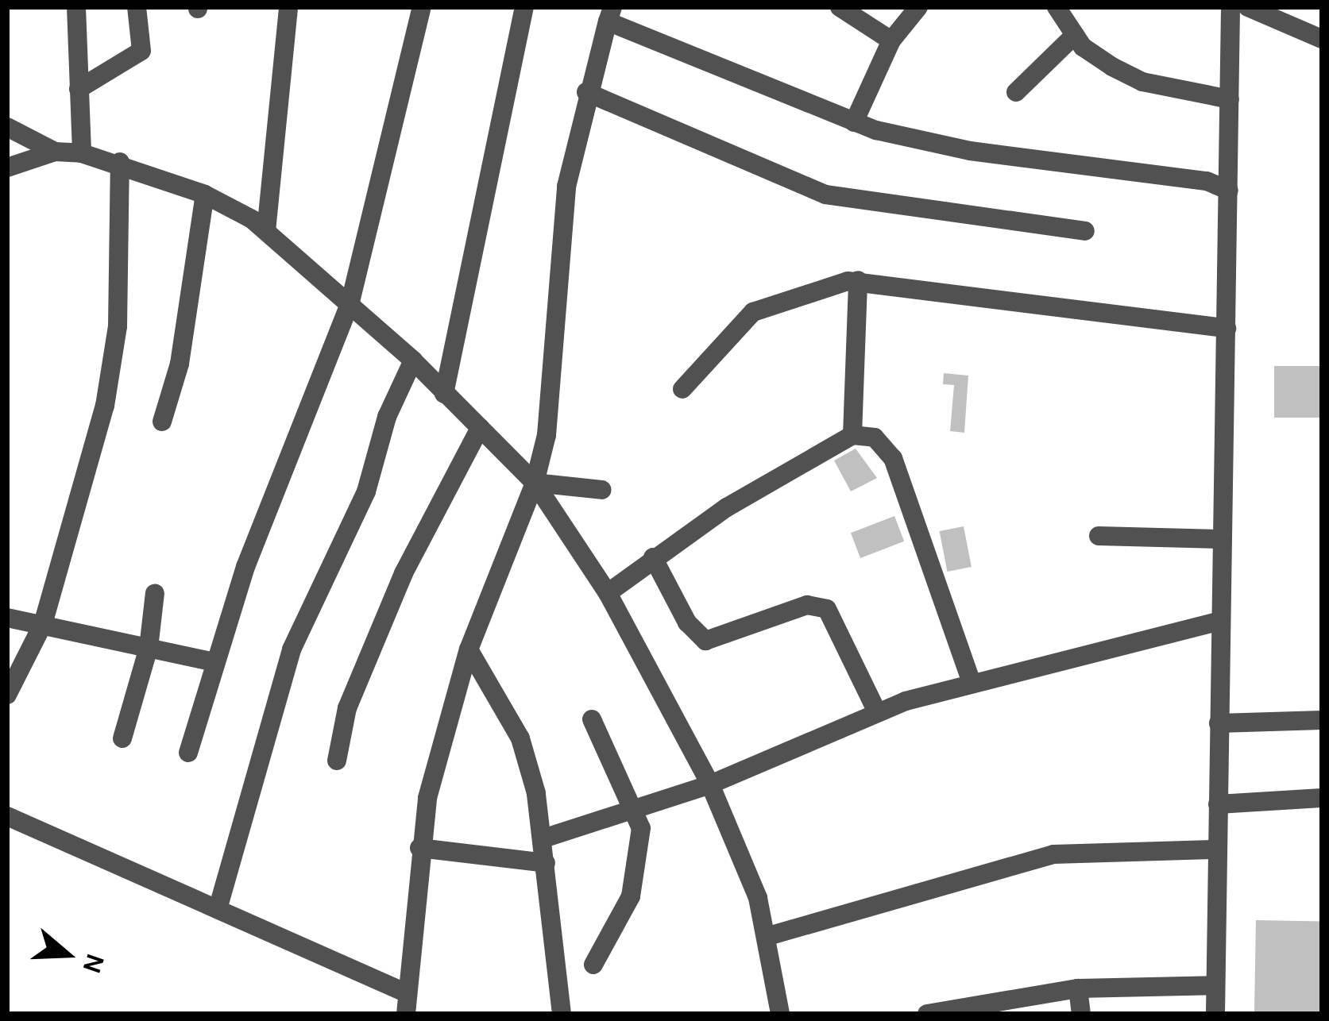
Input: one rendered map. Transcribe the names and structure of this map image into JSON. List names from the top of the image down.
{
  "north": "right"
}
